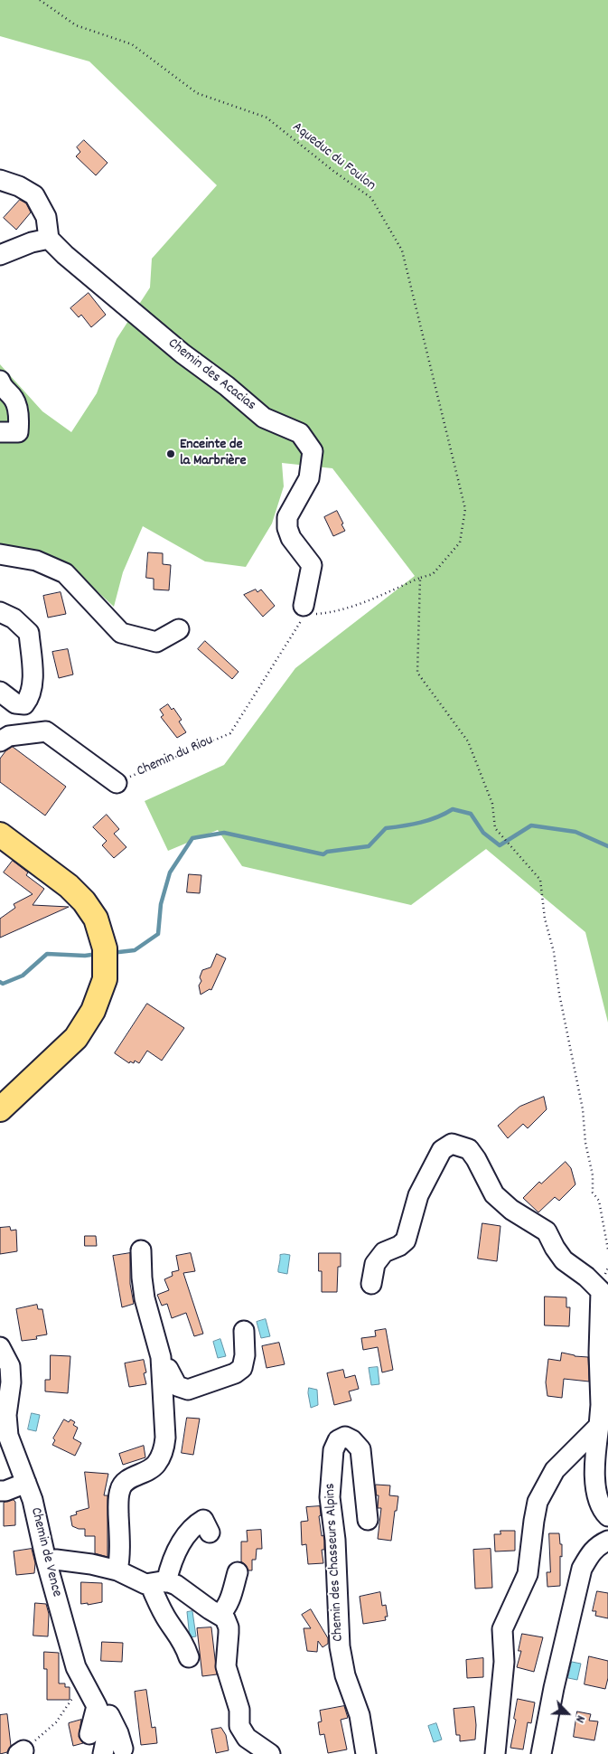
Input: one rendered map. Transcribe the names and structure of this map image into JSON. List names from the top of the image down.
{
  "streets": {
    "street": ["Chemin des Acacias", "Chemin de Vence", "Chemin des Chasseurs Alpins"],
    "path": ["Aqueduc du Foulon", "Chemin du Riou"]
  },
  "crossings": [
    ["Aqueduc du Foulon", "Chemin des Acacias"],
    ["Aqueduc du Foulon", "Chemin du Riou"],
    ["Chemin des Acacias", "Chemin du Riou"]
  ],
  "places": ["Enceinte de la Marbrière"],
  "north": "bottom right"
}
